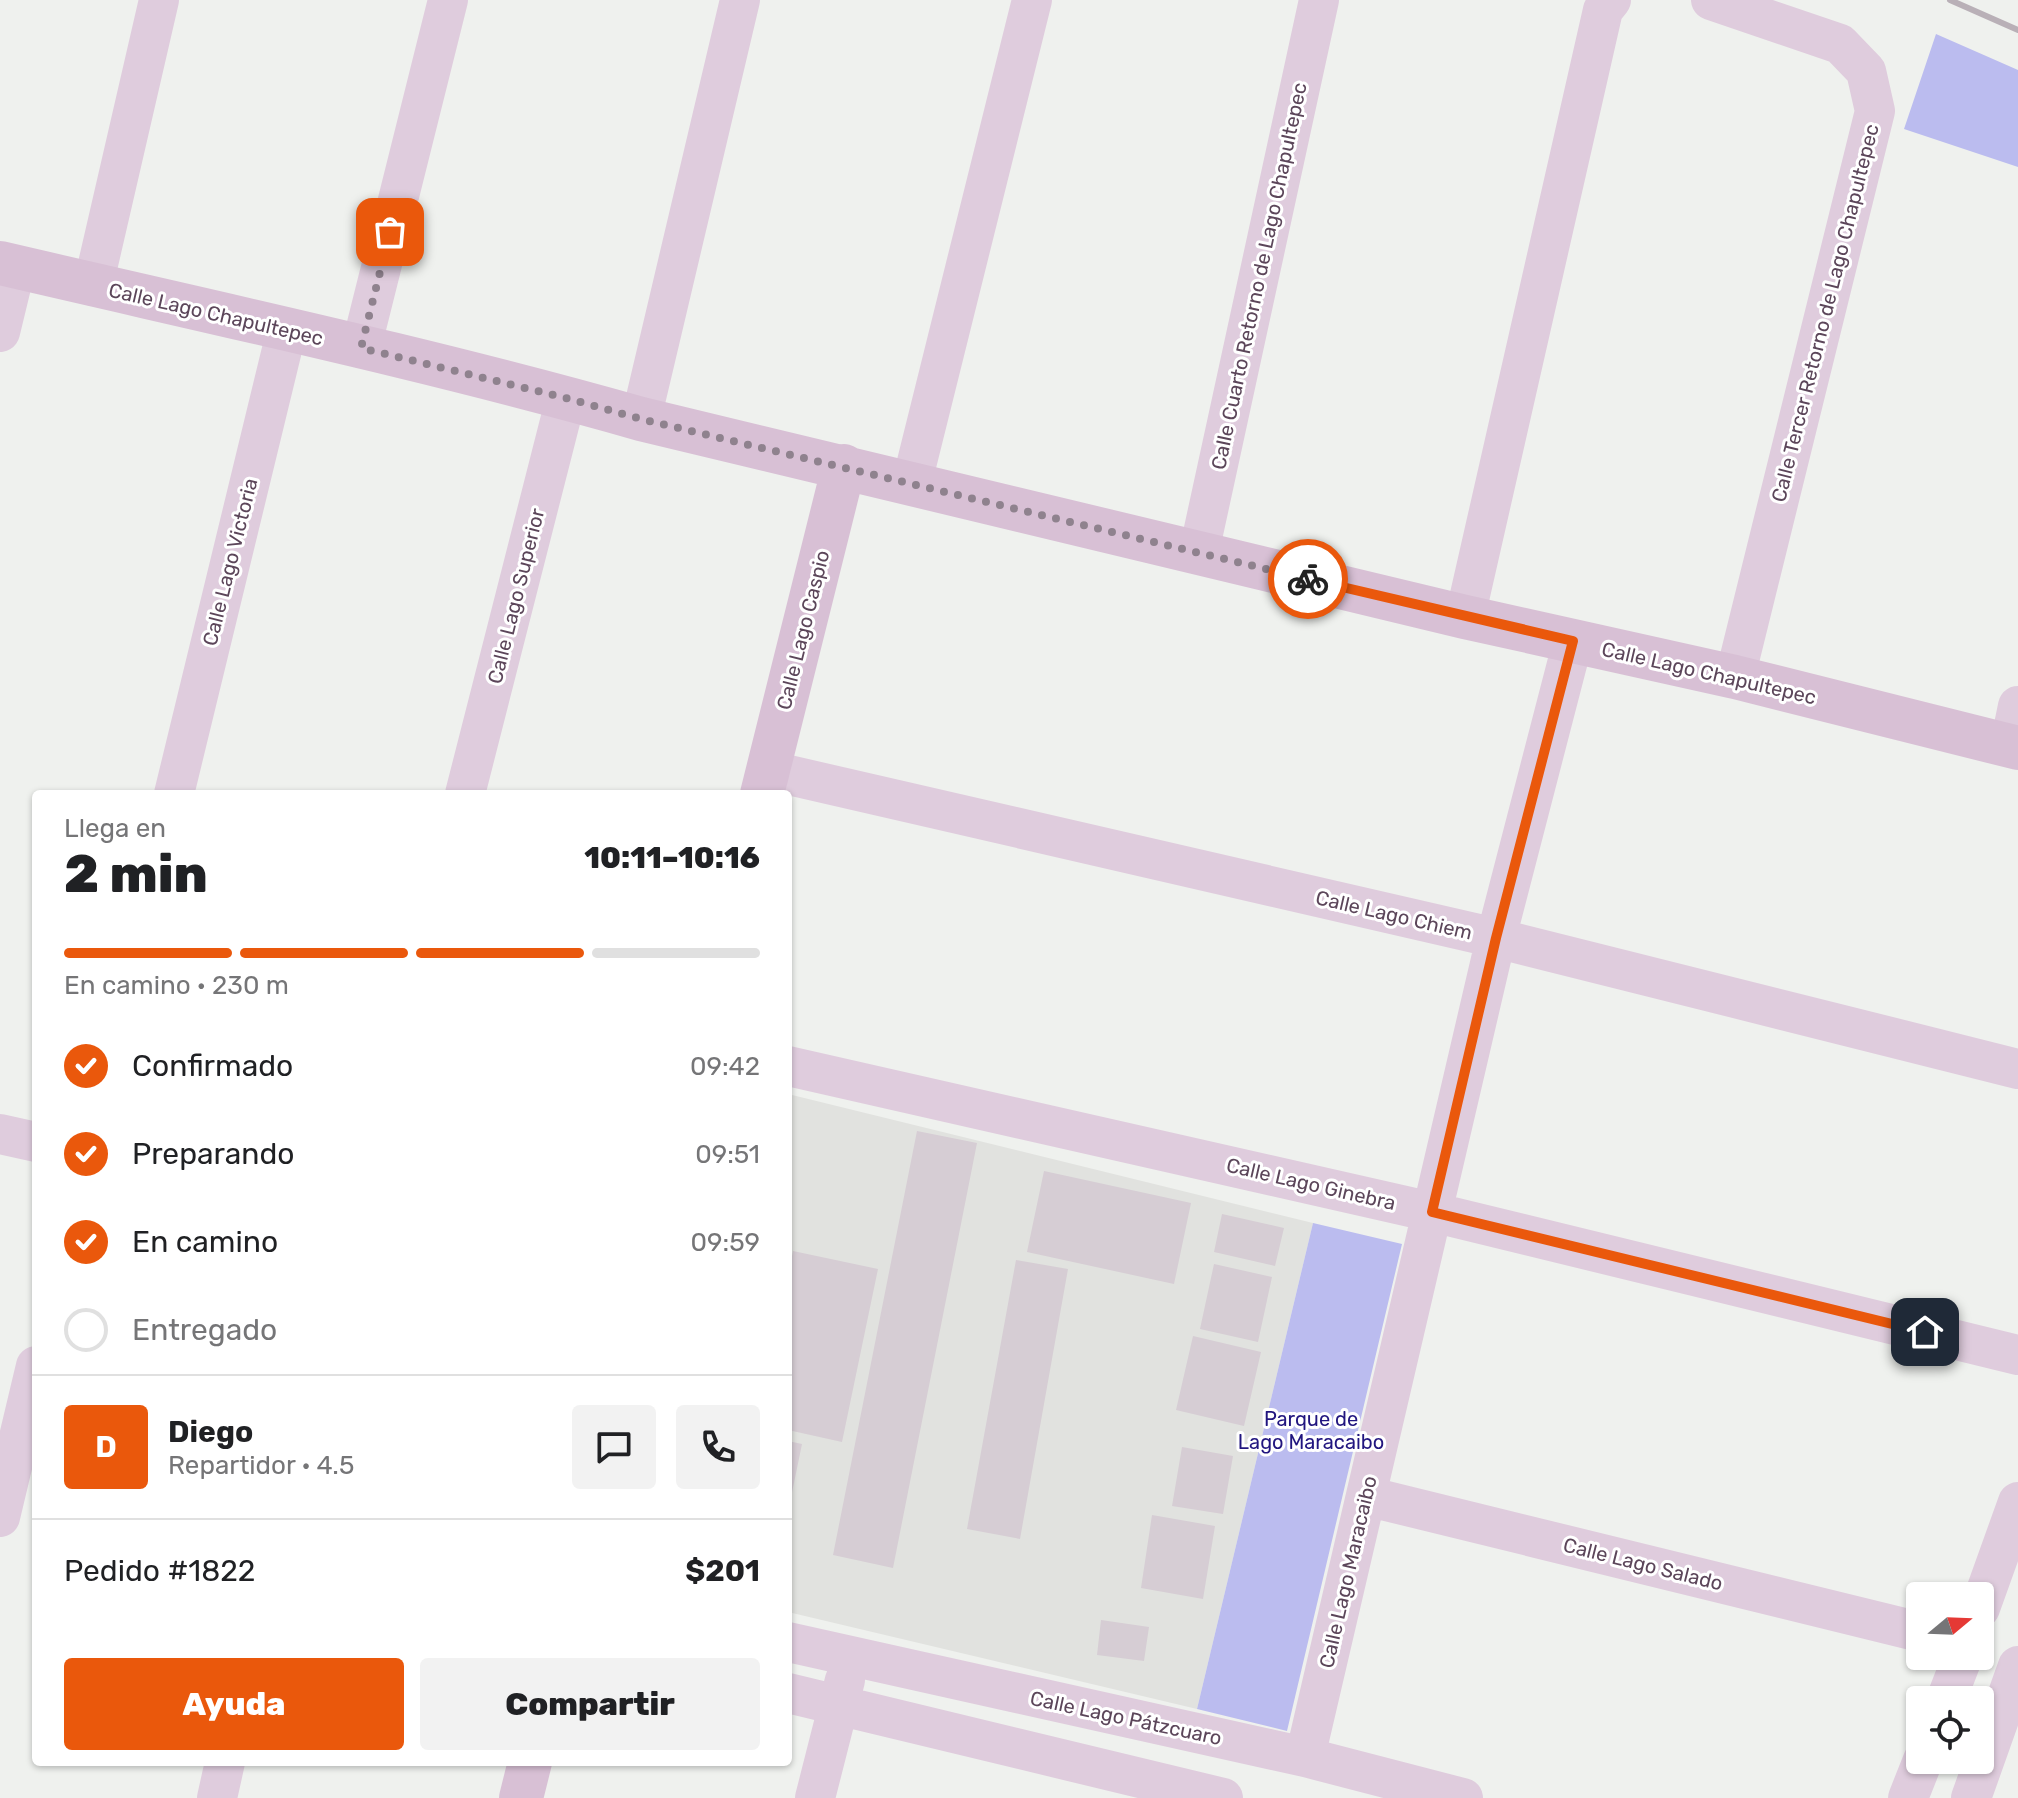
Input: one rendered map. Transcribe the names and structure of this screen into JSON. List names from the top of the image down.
{
  "streets": {
    "street": [
      "Calle Cuarto Retorno de Lago Chapultepec",
      "Calle Tercer Retorno de Lago Chapultepec",
      "Calle Lago Chapultepec",
      "Calle Lago Victoria",
      "Calle Lago Superior",
      "Calle Lago Caspio",
      "Calle Lago Chiem",
      "Calle Lago Ginebra",
      "Calle Lago Salado",
      "Calle Lago Maracaibo",
      "Calle Lago Pátzcuaro"
    ]
  },
  "crossings": [
    ["Calle Cuarto Retorno de Lago Chapultepec", "Calle Lago Chapultepec"],
    ["Calle Tercer Retorno de Lago Chapultepec", "Calle Lago Chapultepec"],
    ["Calle Lago Chapultepec", "Calle Lago Victoria"],
    ["Calle Lago Chapultepec", "Calle Lago Superior"],
    ["Calle Lago Chapultepec", "Calle Lago Caspio"],
    ["Calle Lago Chapultepec", "Calle Lago Maracaibo"],
    ["Calle Lago Caspio", "Calle Lago Chiem"],
    ["Calle Lago Chiem", "Calle Lago Maracaibo"],
    ["Calle Lago Ginebra", "Calle Lago Maracaibo"],
    ["Calle Lago Salado", "Calle Lago Maracaibo"],
    ["Calle Lago Maracaibo", "Calle Lago Pátzcuaro"]
  ],
  "parks": ["Parque de Lago Maracaibo"],
  "north": "right",
  "page": {
    "heading": ["2 min", "Llega en", "10:11–10:16"],
    "panel": [
      "Diego",
      "Repartidor · 4.5",
      "Pedido #1822",
      "$201"
    ],
    "bar": "En camino · 230 m",
    "list": [
      ["Confirmado", "09:42"],
      ["Preparando", "09:51"],
      ["En camino", "09:59"],
      "Entregado"
    ],
    "round": "D",
    "buttons": ["Ayuda", "Compartir"]
  }
}
